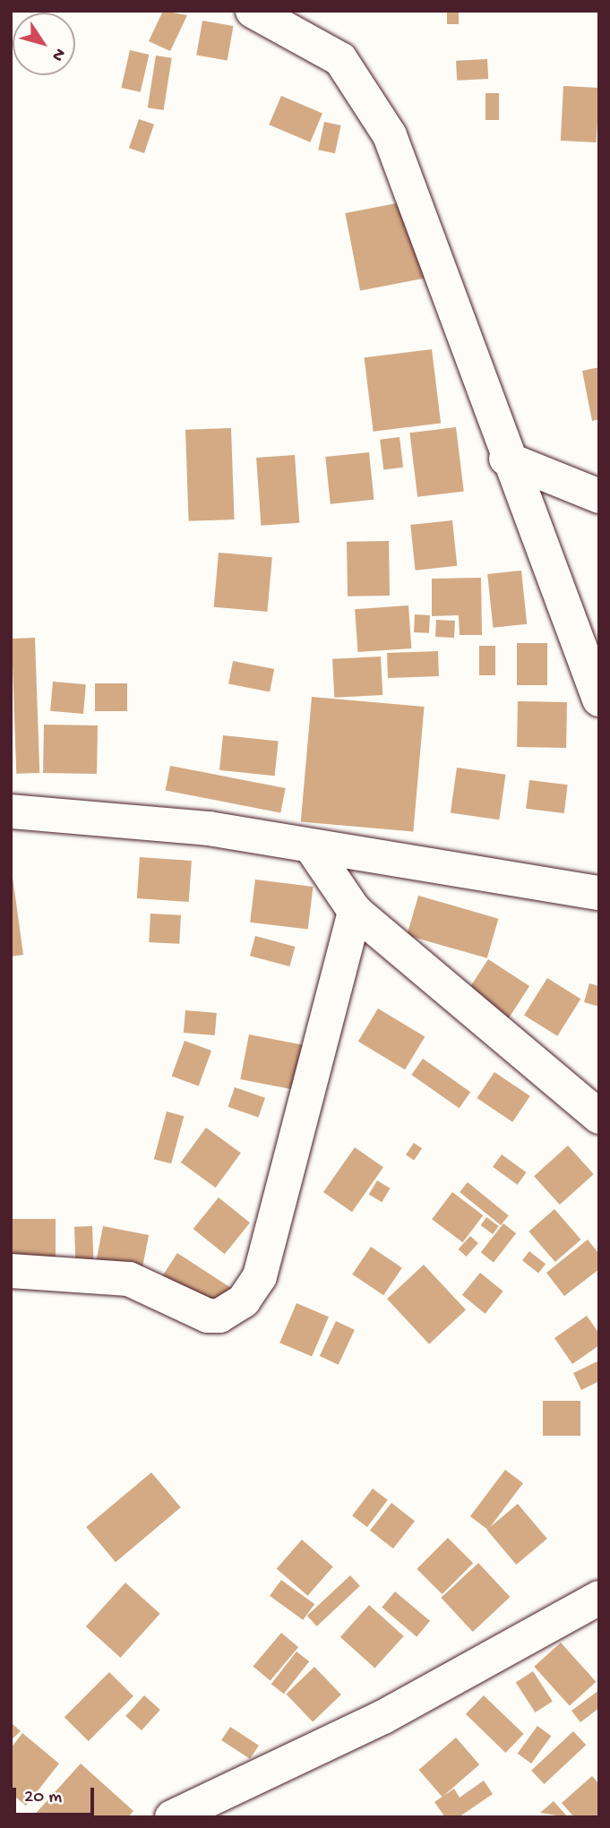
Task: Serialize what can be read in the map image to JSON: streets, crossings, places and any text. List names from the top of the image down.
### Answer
{
  "scale_bar": "20 m",
  "north": "bottom right"
}
